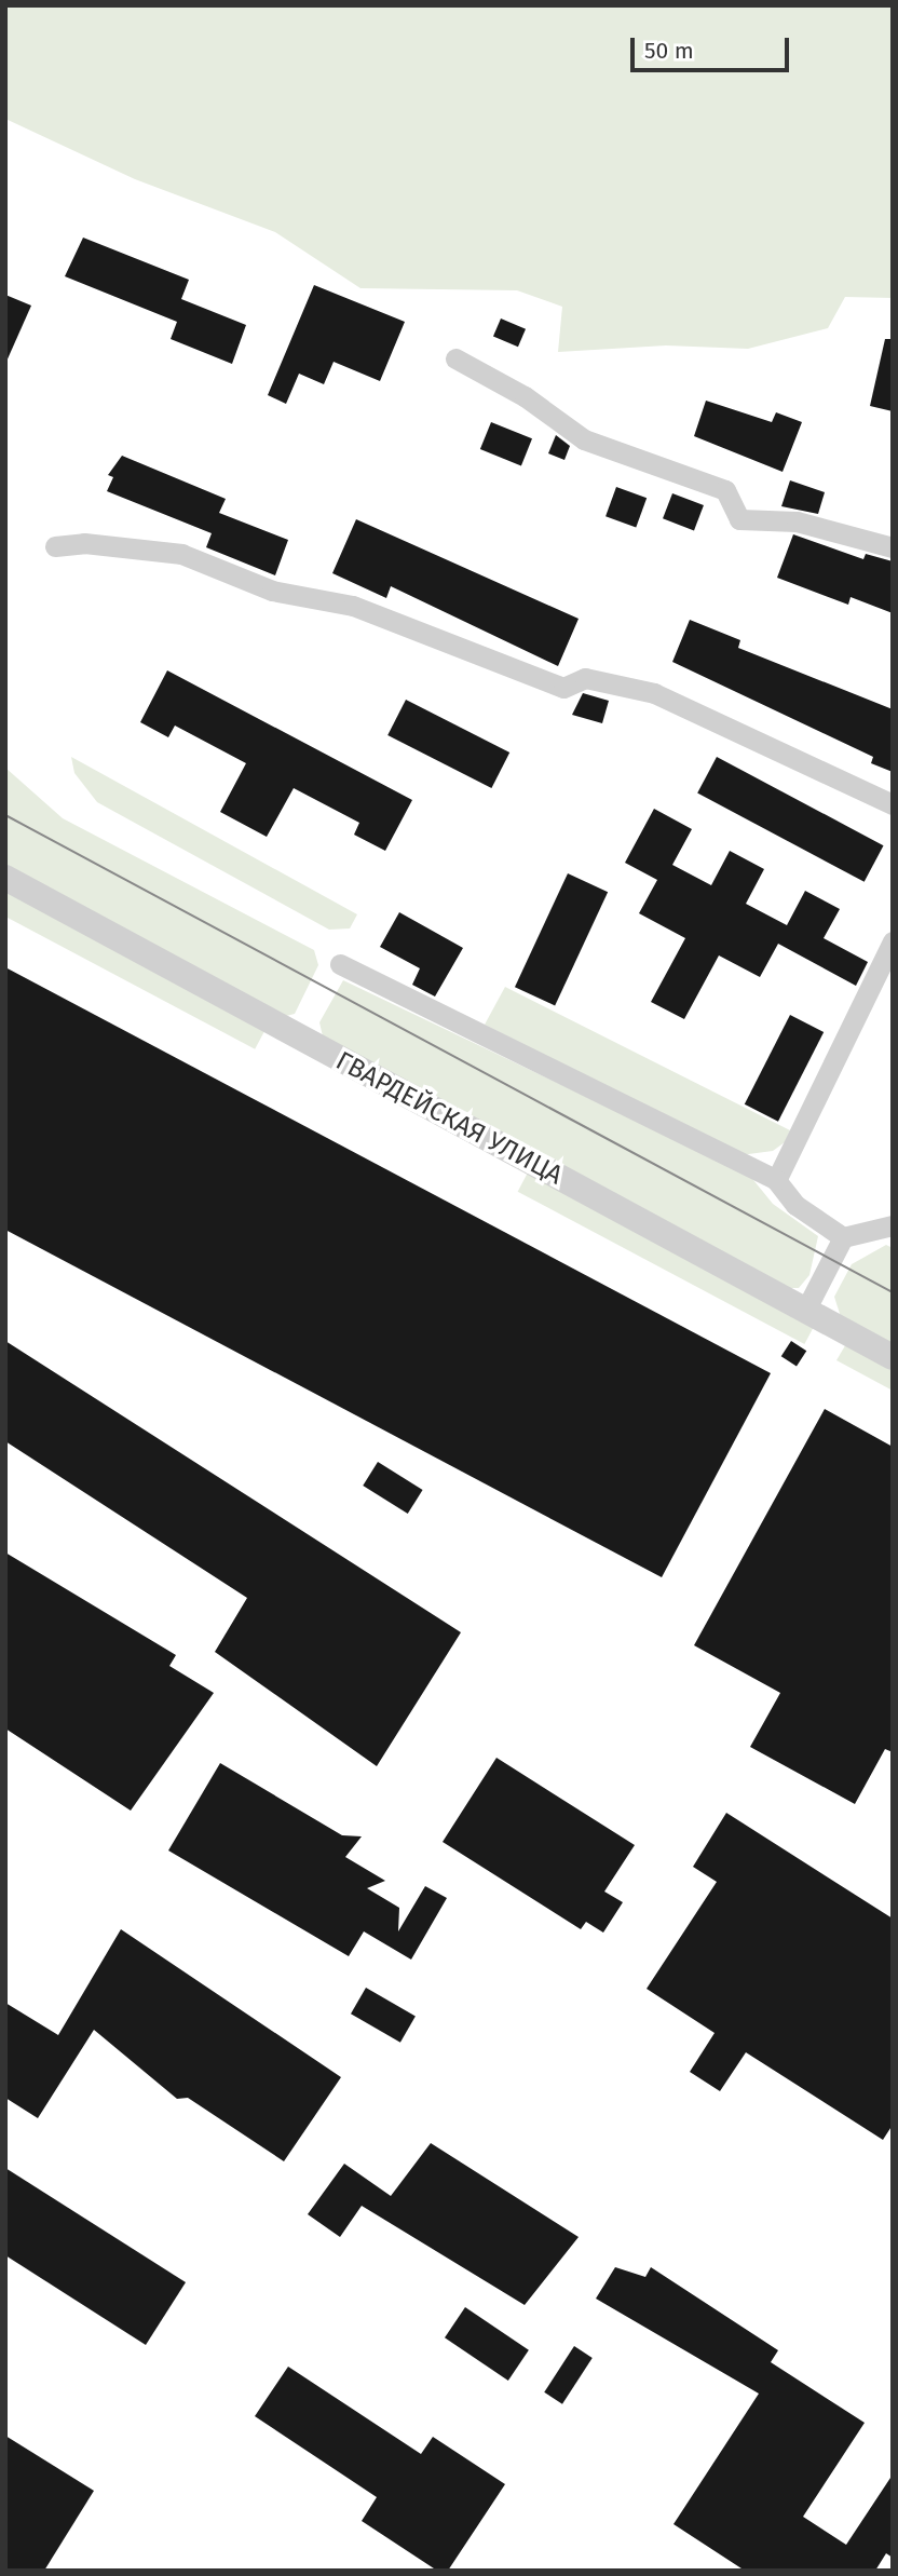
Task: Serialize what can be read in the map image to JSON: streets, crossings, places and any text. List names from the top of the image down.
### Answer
{
  "streets": {
    "street": ["ГВАРДЕЙСКАЯ УЛИЦА"]
  },
  "scale_bar": "50 m"
}
